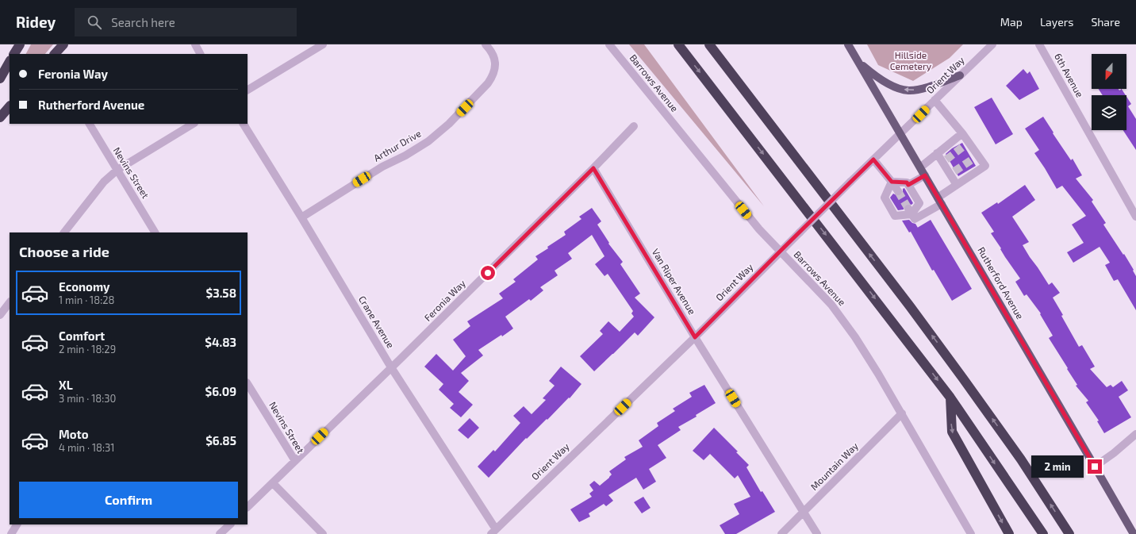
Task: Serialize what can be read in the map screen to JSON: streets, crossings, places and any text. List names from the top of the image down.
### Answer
{
  "streets": {
    "main road": ["Rutherford Avenue"],
    "street": [
      "Orient Way",
      "6th Avenue",
      "Barrows Avenue",
      "Arthur Drive",
      "Nevins Street",
      "Van Riper Avenue",
      "Feronia Way",
      "Crane Avenue",
      "Mountain Way"
    ]
  },
  "crossings": [
    ["Orient Way", "Barrows Avenue"],
    ["Orient Way", "Van Riper Avenue"],
    ["Orient Way", "Rutherford Avenue"],
    ["Orient Way", "Crane Avenue"],
    ["Barrows Avenue", "Mountain Way"],
    ["Arthur Drive", "Crane Avenue"],
    ["Nevins Street", "Feronia Way"],
    ["Van Riper Avenue", "Feronia Way"],
    ["Van Riper Avenue", "Mountain Way"],
    ["Feronia Way", "Crane Avenue"]
  ],
  "parks": ["Hillside Cemetery"],
  "north": "bottom",
  "page": {
    "header": "Ridey",
    "search": "Search here",
    "nav": ["Map", "Layers", "Share"],
    "banner": ["Feronia Way", "Rutherford Avenue"],
    "heading": "Choose a ride",
    "list": [
      {
        "name": "Economy",
        "note": "1 min · 18:28",
        "value": "$3.58"
      },
      {
        "name": "Comfort",
        "note": "2 min · 18:29",
        "value": "$4.83"
      },
      {
        "name": "XL",
        "note": "3 min · 18:30",
        "value": "$6.09"
      },
      {
        "name": "Moto",
        "note": "4 min · 18:31",
        "value": "$6.85"
      }
    ],
    "bubble": "2 min",
    "buttons": "Confirm"
  }
}
